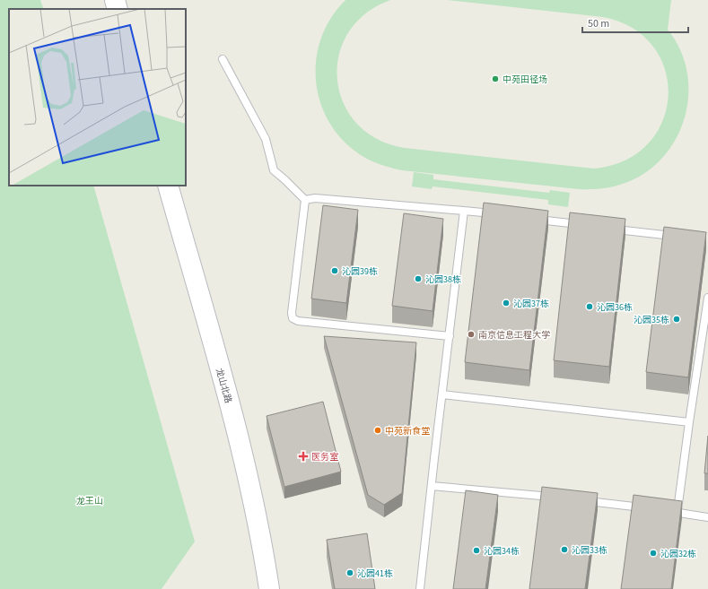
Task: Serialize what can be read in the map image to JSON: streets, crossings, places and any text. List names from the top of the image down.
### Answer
{
  "streets": {
    "street": ["龙山北路"]
  },
  "parks": ["龙王山"],
  "places": {
    "other": [
      "中苑田径场",
      "沁园39栋",
      "沁园38栋",
      "沁园37栋",
      "沁园36栋",
      "沁园35栋",
      "南京信息工程大学",
      "中苑新食堂",
      "沁园33栋",
      "沁园34栋",
      "沁园32栋",
      "沁园41栋"
    ],
    "health": ["医务室"]
  },
  "scale_bar": "50 m"
}
